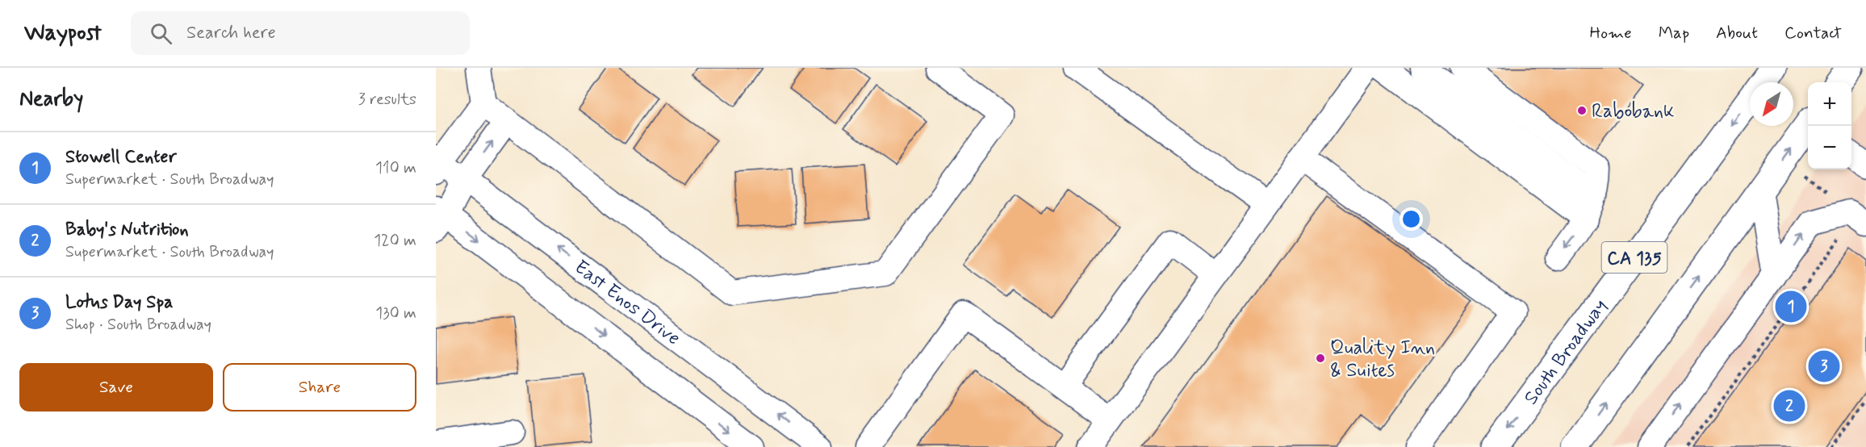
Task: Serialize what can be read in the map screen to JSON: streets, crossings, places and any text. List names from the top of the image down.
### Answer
{
  "streets": {
    "main road": ["CA 135", "South Broadway"],
    "street": ["East Enos Drive"]
  },
  "places": ["Rabobank", "Quality Inn & Suites"],
  "north": "bottom left",
  "page": {
    "header": "Waypost",
    "search": "Search here",
    "nav": [
      "Home",
      "Map",
      "About",
      "Contact"
    ],
    "heading": ["Nearby", "3 results"],
    "map_buttons": ["+", "−"],
    "list": [
      {
        "mark": "1",
        "name": "Stowell Center",
        "note": "Supermarket · South Broadway",
        "value": "110 m"
      },
      {
        "mark": "2",
        "name": "Baby's Nutrition",
        "note": "Supermarket · South Broadway",
        "value": "120 m"
      },
      {
        "mark": "3",
        "name": "Lotus Day Spa",
        "note": "Shop · South Broadway",
        "value": "130 m"
      }
    ],
    "pins": ["1", "3", "2"],
    "buttons": ["Save", "Share"]
  }
}
